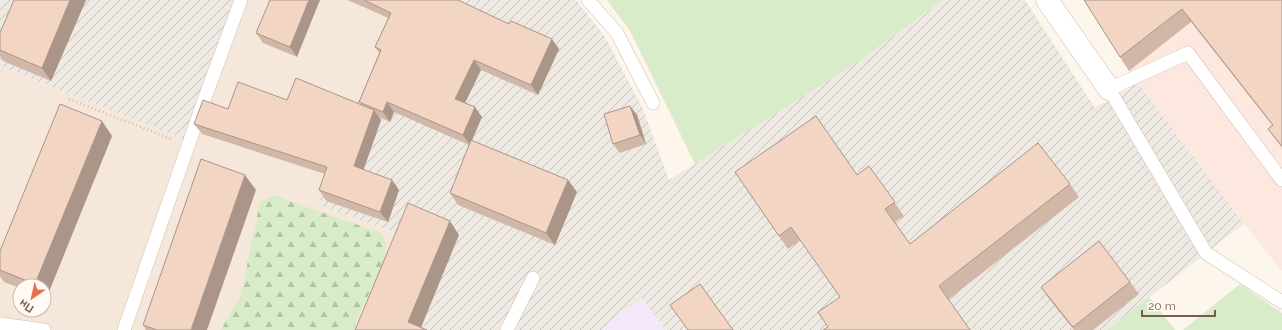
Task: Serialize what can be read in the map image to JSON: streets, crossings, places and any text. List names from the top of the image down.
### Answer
{
  "scale_bar": "20 m",
  "north": "bottom left"
}
